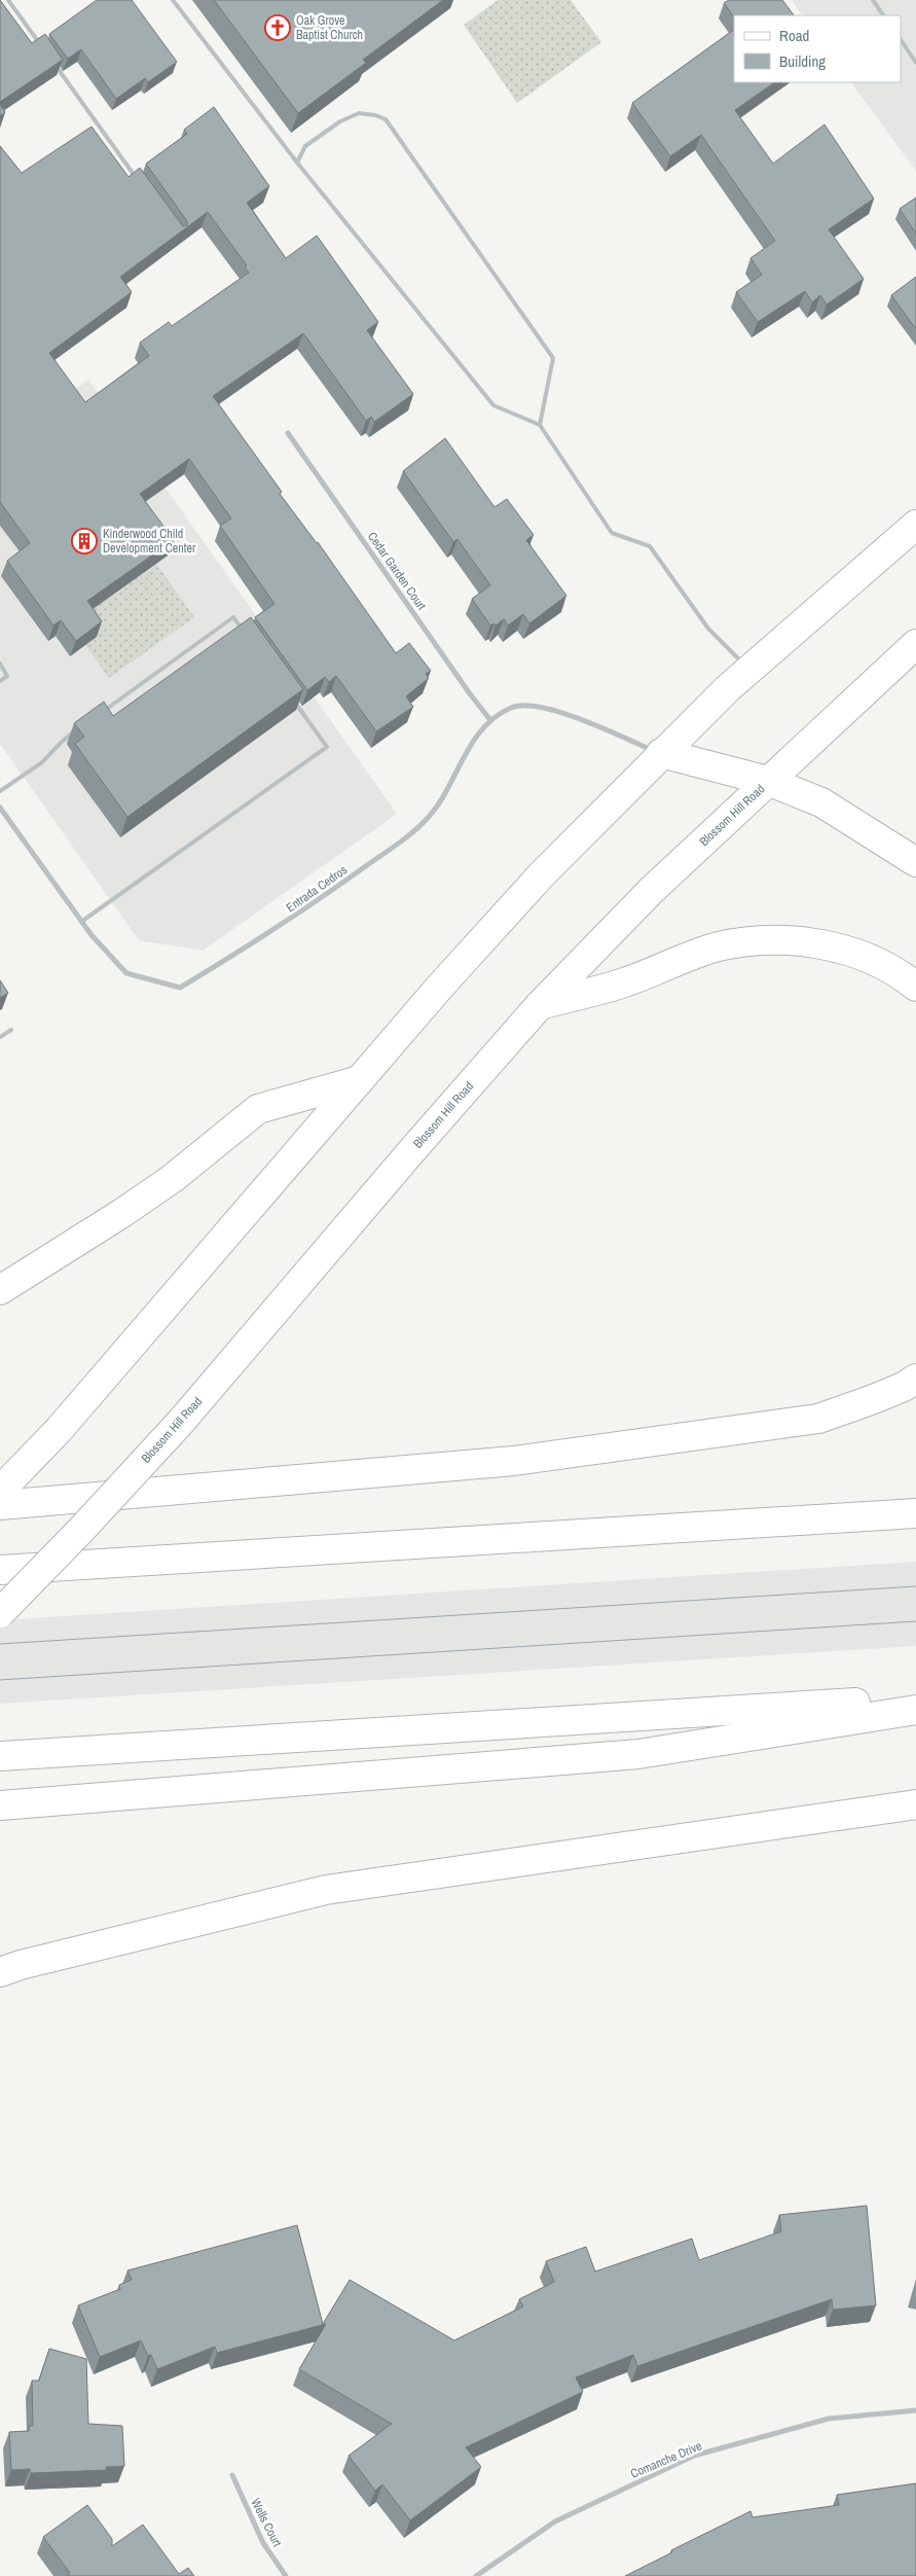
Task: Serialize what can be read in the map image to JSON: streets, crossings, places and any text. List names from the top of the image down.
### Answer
{
  "streets": {
    "main road": ["Blossom Hill Road"],
    "street": [
      "Cedar Garden Court",
      "Entrada Cedros",
      "Comanche Drive",
      "Wells Court"
    ]
  },
  "crossings": [
    ["Cedar Garden Court", "Entrada Cedros"]
  ],
  "places": {
    "church": ["Oak Grove Baptist Church"],
    "building": ["Kinderwood Child Development Center"]
  },
  "legend": ["Road", "Building"]
}
